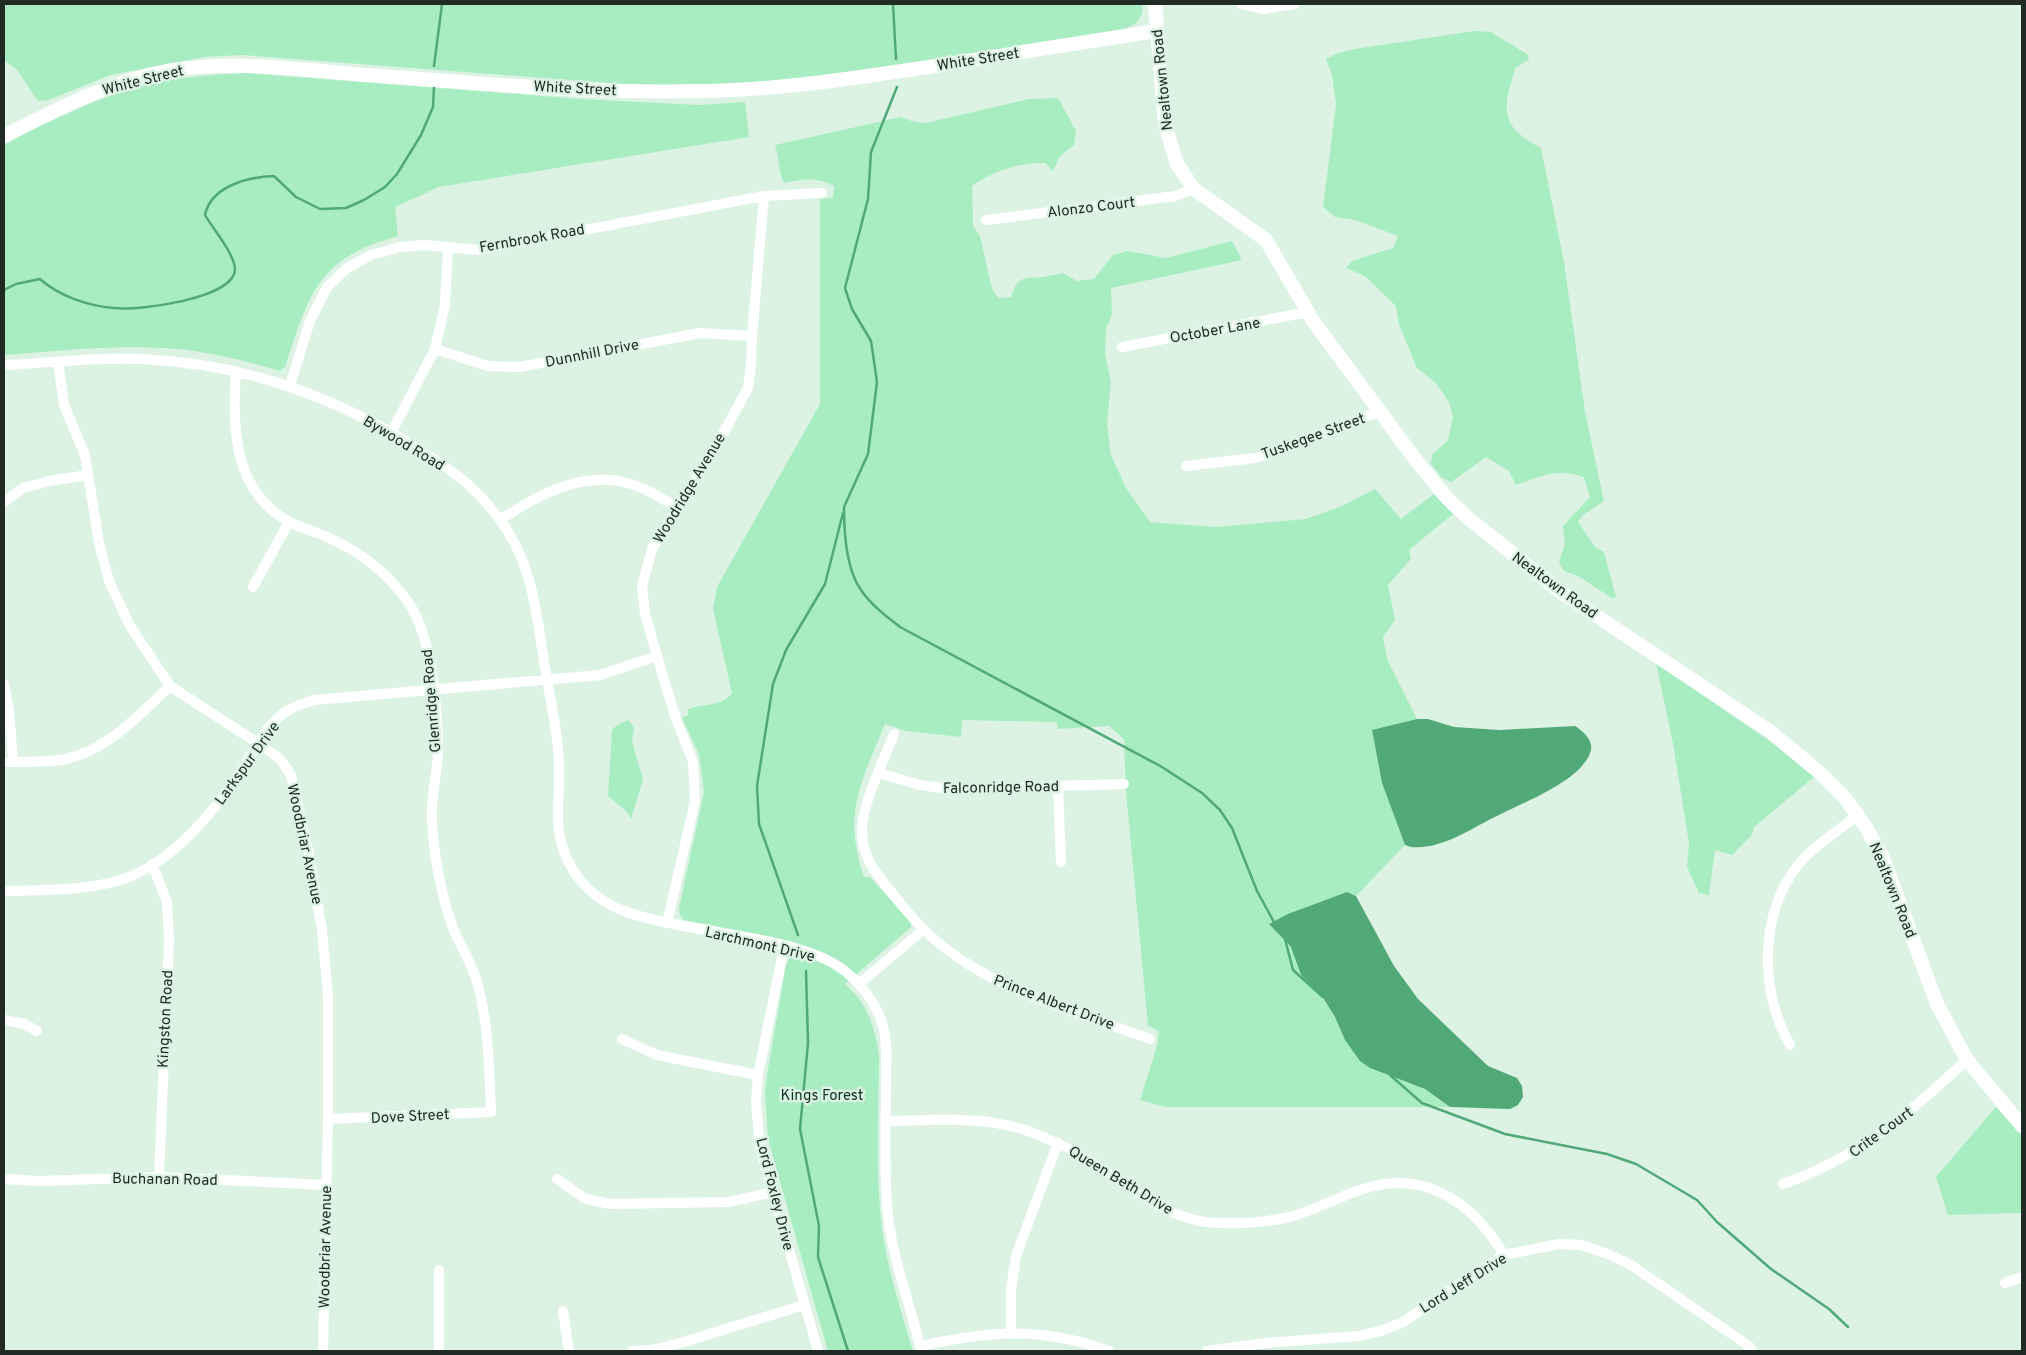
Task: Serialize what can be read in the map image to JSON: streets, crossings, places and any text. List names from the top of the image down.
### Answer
{
  "streets": {
    "street": [
      "White Street",
      "Nealtown Road",
      "Alonzo Court",
      "Fernbrook Road",
      "October Lane",
      "Dunnhill Drive",
      "Tuskegee Street",
      "Bywood Road",
      "Woodridge Avenue",
      "Glenridge Road",
      "Larkspur Drive",
      "Falconridge Road",
      "Woodbriar Avenue",
      "Larchmont Drive",
      "Prince Albert Drive",
      "Kingston Road",
      "Dove Street",
      "Crite Court",
      "Buchanan Road",
      "Queen Beth Drive",
      "Lord Foxley Drive",
      "Lord Jeff Drive"
    ]
  },
  "crossings": [
    ["White Street", "Nealtown Road"],
    ["Nealtown Road", "Alonzo Court"],
    ["Nealtown Road", "October Lane"],
    ["Nealtown Road", "Tuskegee Street"],
    ["Nealtown Road", "Crite Court"],
    ["Fernbrook Road", "Bywood Road"],
    ["Fernbrook Road", "Woodridge Avenue"],
    ["Dunnhill Drive", "Woodridge Avenue"],
    ["Bywood Road", "Glenridge Road"],
    ["Bywood Road", "Larkspur Drive"],
    ["Bywood Road", "Woodbriar Avenue"],
    ["Bywood Road", "Larchmont Drive"],
    ["Woodridge Avenue", "Larkspur Drive"],
    ["Woodridge Avenue", "Larchmont Drive"],
    ["Glenridge Road", "Larkspur Drive"],
    ["Glenridge Road", "Dove Street"],
    ["Larkspur Drive", "Woodbriar Avenue"],
    ["Larkspur Drive", "Kingston Road"],
    ["Falconridge Road", "Prince Albert Drive"],
    ["Woodbriar Avenue", "Dove Street"],
    ["Woodbriar Avenue", "Buchanan Road"],
    ["Larchmont Drive", "Queen Beth Drive"],
    ["Larchmont Drive", "Lord Foxley Drive"],
    ["Kingston Road", "Buchanan Road"],
    ["Queen Beth Drive", "Lord Jeff Drive"]
  ],
  "parks": ["Kings Forest"]
}
